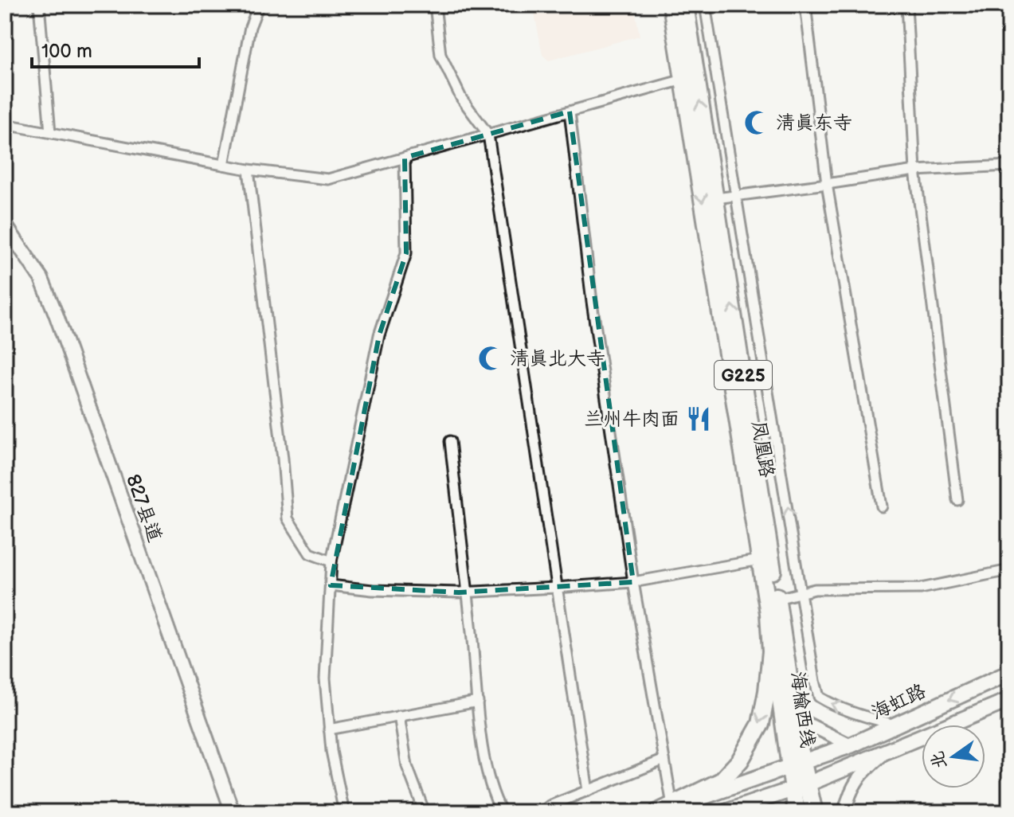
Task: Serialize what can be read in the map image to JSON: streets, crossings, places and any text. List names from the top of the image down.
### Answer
{
  "streets": {
    "highway": ["G225", "凤凰路", "海榆西线"],
    "main road": ["827县道", "海虹路"]
  },
  "crossings": [
    ["凤凰路", "海榆西线"],
    ["海虹路", "海榆西线"]
  ],
  "places": {
    "mosque": ["清真东寺", "清真北大寺"],
    "restaurant": ["兰州牛肉面"]
  },
  "scale_bar": "100 m",
  "north": "left"
}
